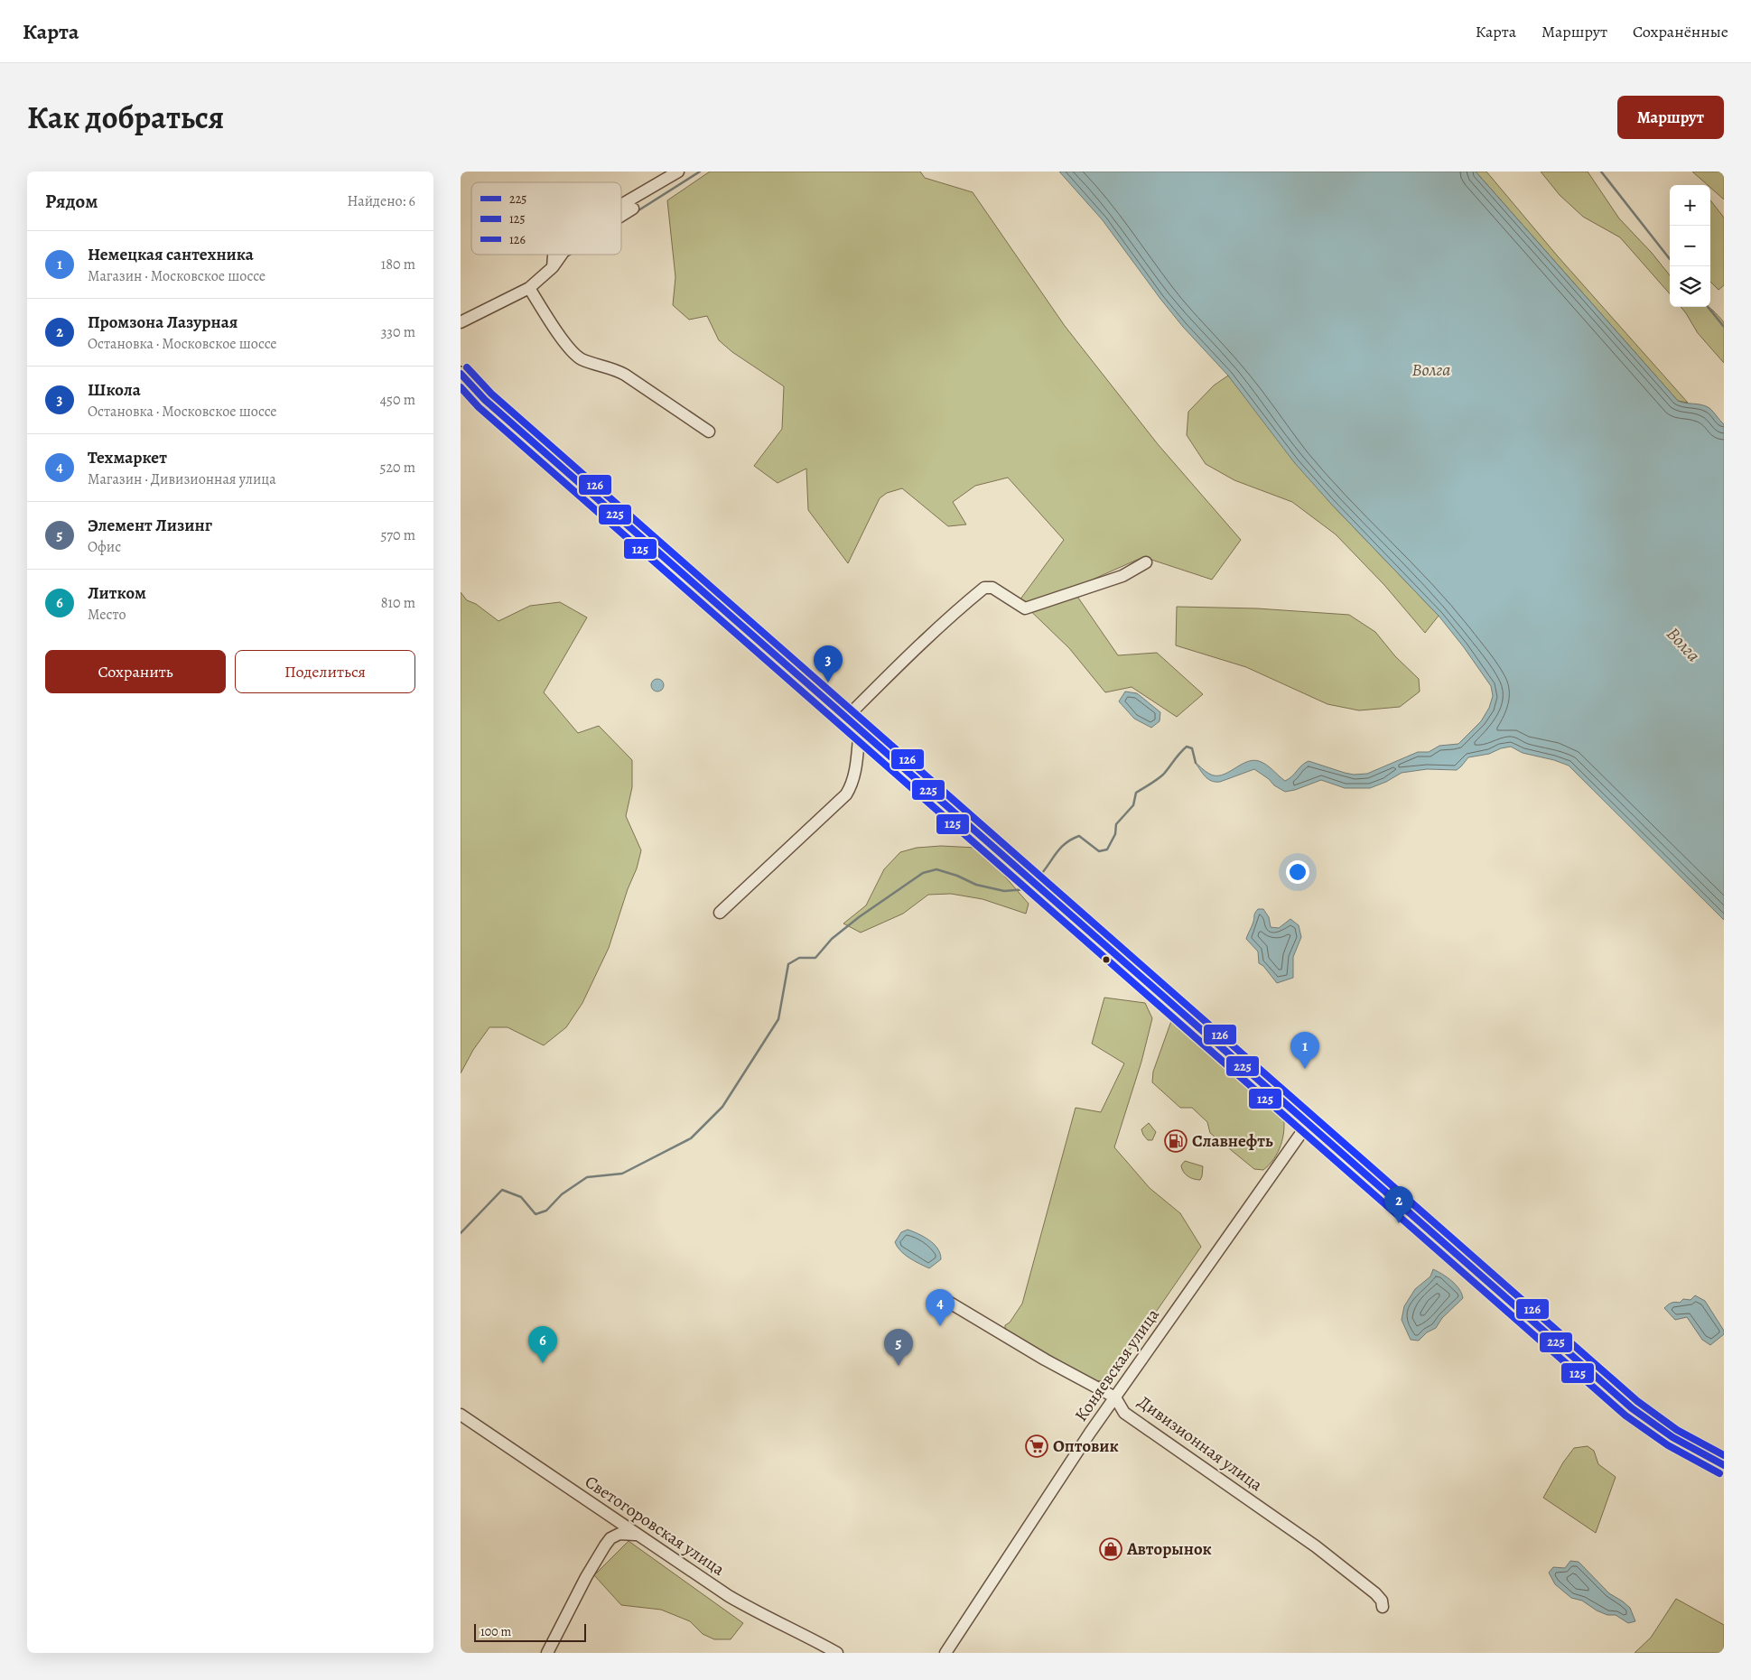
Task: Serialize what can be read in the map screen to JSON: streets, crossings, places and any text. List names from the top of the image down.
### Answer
{
  "streets": {
    "street": ["Коняевская улица", "Дивизионная улица", "Светогоровская улица"]
  },
  "crossings": [
    ["Коняевская улица", "Дивизионная улица"]
  ],
  "water": ["Волга"],
  "places": {
    "fuel station": ["Славнефть"],
    "supermarket": ["Оптовик"],
    "shop": ["Авторынок"]
  },
  "lines": ["transit line 126", "transit line 225", "transit line 125"],
  "legend": ["225", "125", "126"],
  "scale_bar": "100 m",
  "page": {
    "header": "Карта",
    "nav": ["Карта", "Маршрут", "Сохранённые"],
    "title": "Как добраться",
    "buttons": [
      "Маршрут",
      ["Сохранить", "Поделиться"]
    ],
    "heading": ["Рядом", "Найдено: 6"],
    "map_buttons": ["+", "−"],
    "list": [
      {
        "mark": "1",
        "name": "Немецкая сантехника",
        "note": "Магазин · Московское шоссе",
        "value": "180 m"
      },
      {
        "mark": "2",
        "name": "Промзона Лазурная",
        "note": "Остановка · Московское шоссе",
        "value": "330 m"
      },
      {
        "mark": "3",
        "name": "Школа",
        "note": "Остановка · Московское шоссе",
        "value": "450 m"
      },
      {
        "mark": "4",
        "name": "Техмаркет",
        "note": "Магазин · Дивизионная улица",
        "value": "520 m"
      },
      {
        "mark": "5",
        "name": "Элемент Лизинг",
        "note": "Офис",
        "value": "570 m"
      },
      {
        "mark": "6",
        "name": "Литком",
        "note": "Место",
        "value": "810 m"
      }
    ],
    "pins": [
      "3",
      "1",
      "2",
      "4",
      "6",
      "5"
    ],
    "scale": "100 m"
  }
}
